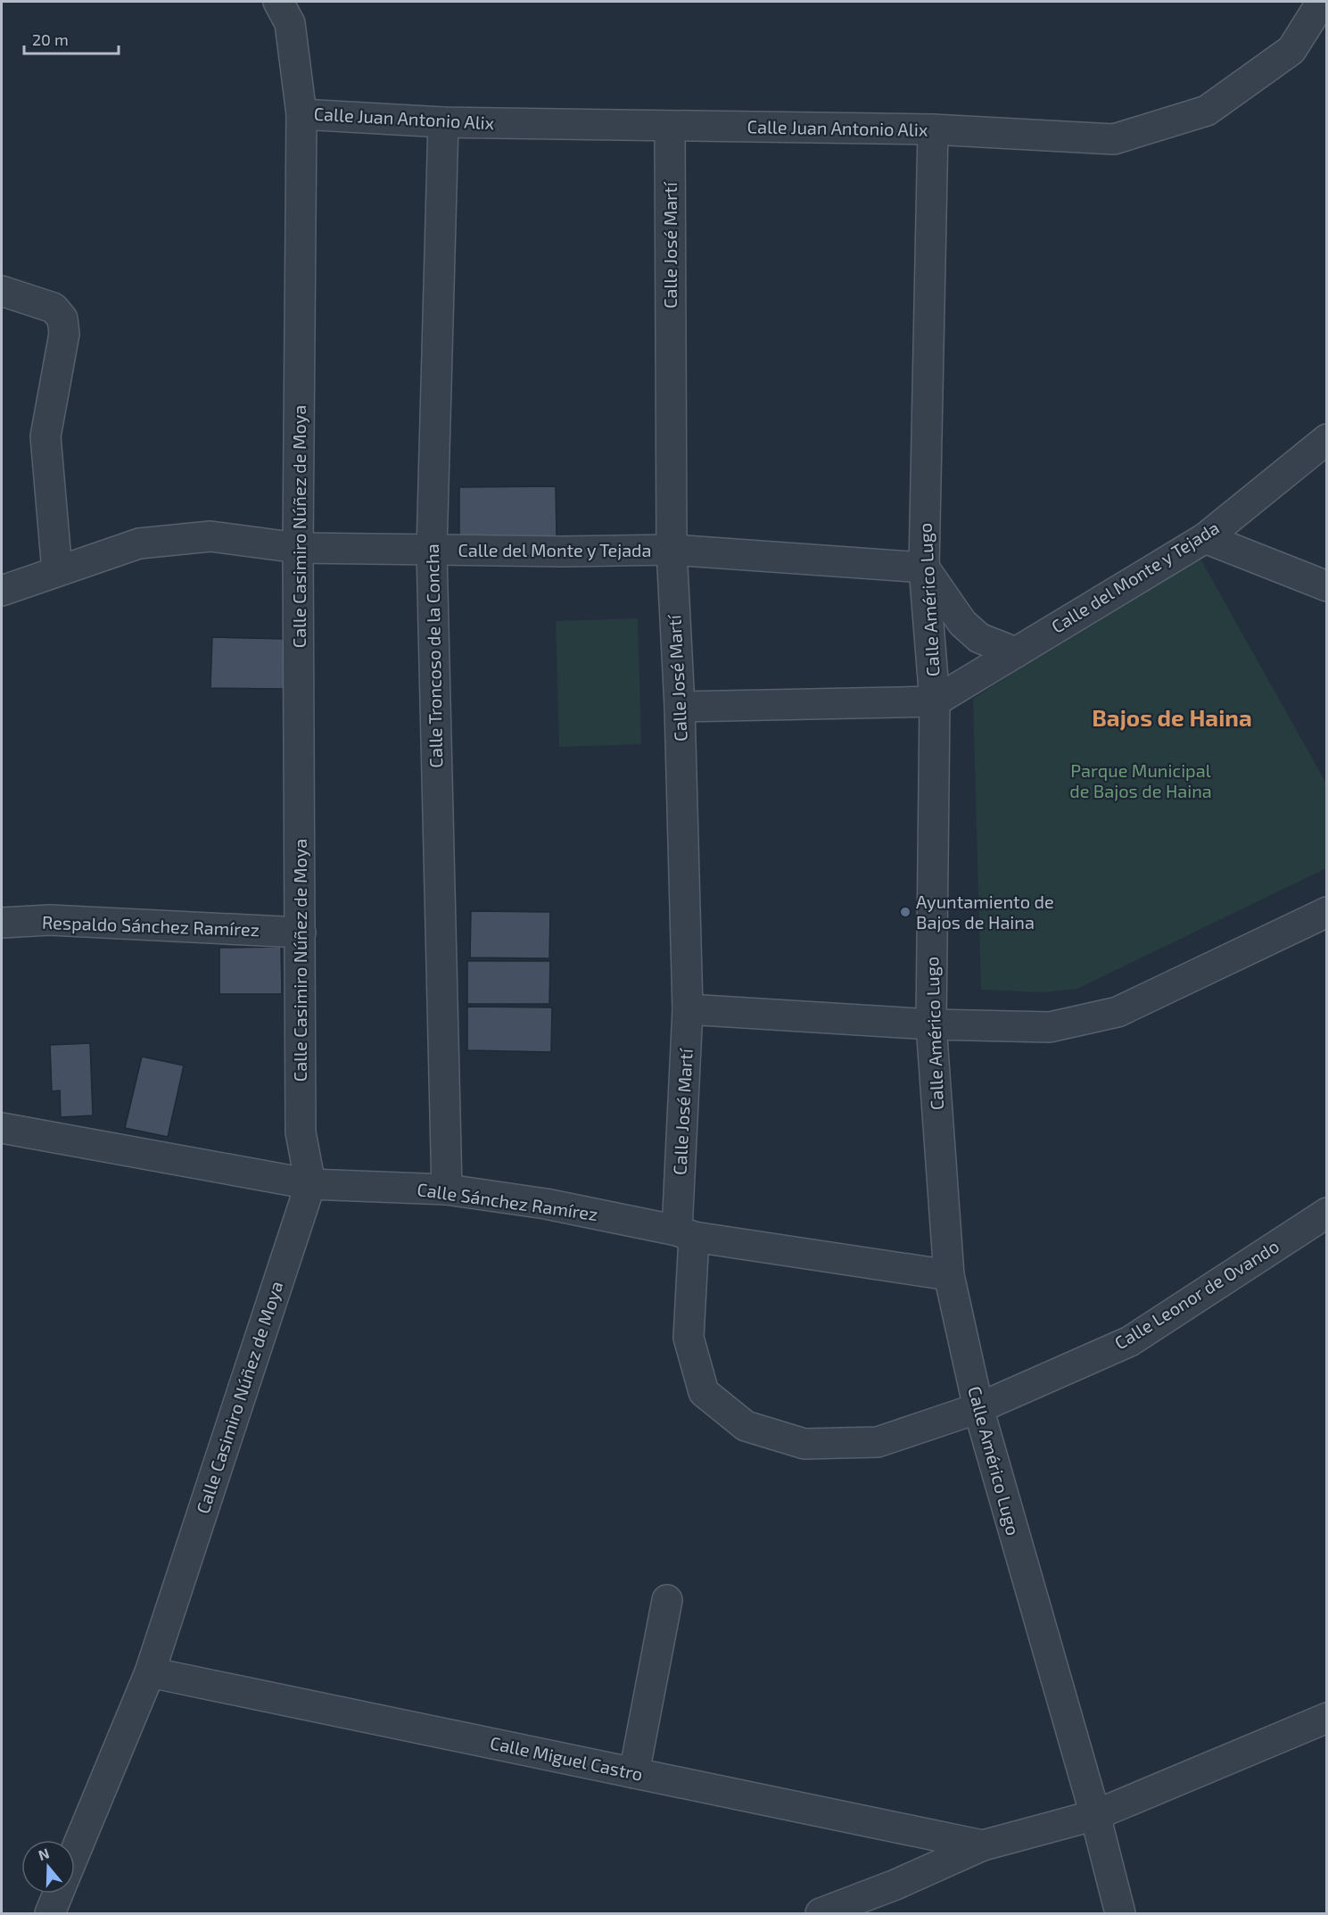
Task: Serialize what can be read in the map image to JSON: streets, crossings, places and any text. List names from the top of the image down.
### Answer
{
  "streets": {
    "street": [
      "Calle Juan Antonio Alix",
      "Calle José Martí",
      "Calle Casimiro Núñez de Moya",
      "Calle del Monte y Tejada",
      "Calle Américo Lugo",
      "Calle Troncoso de la Concha",
      "Respaldo Sánchez Ramírez",
      "Calle Sánchez Ramírez",
      "Calle Leonor de Ovando",
      "Calle Miguel Castro"
    ]
  },
  "crossings": [
    ["Calle Juan Antonio Alix", "Calle José Martí"],
    ["Calle Juan Antonio Alix", "Calle Casimiro Núñez de Moya"],
    ["Calle Juan Antonio Alix", "Calle Américo Lugo"],
    ["Calle Juan Antonio Alix", "Calle Troncoso de la Concha"],
    ["Calle José Martí", "Calle del Monte y Tejada"],
    ["Calle José Martí", "Calle Sánchez Ramírez"],
    ["Calle José Martí", "Calle Leonor de Ovando"],
    ["Calle Casimiro Núñez de Moya", "Calle del Monte y Tejada"],
    ["Calle Casimiro Núñez de Moya", "Respaldo Sánchez Ramírez"],
    ["Calle Casimiro Núñez de Moya", "Calle Sánchez Ramírez"],
    ["Calle Casimiro Núñez de Moya", "Calle Miguel Castro"],
    ["Calle del Monte y Tejada", "Calle Américo Lugo"],
    ["Calle del Monte y Tejada", "Calle Troncoso de la Concha"],
    ["Calle Américo Lugo", "Calle Sánchez Ramírez"],
    ["Calle Américo Lugo", "Calle Leonor de Ovando"],
    ["Calle Troncoso de la Concha", "Calle Sánchez Ramírez"],
    ["Calle Sánchez Ramírez", "Calle Leonor de Ovando"]
  ],
  "districts": ["Bajos de Haina"],
  "parks": ["Parque Municipal de Bajos de Haina"],
  "places": ["Ayuntamiento de Bajos de Haina"],
  "scale_bar": "20 m",
  "north": "top"
}
